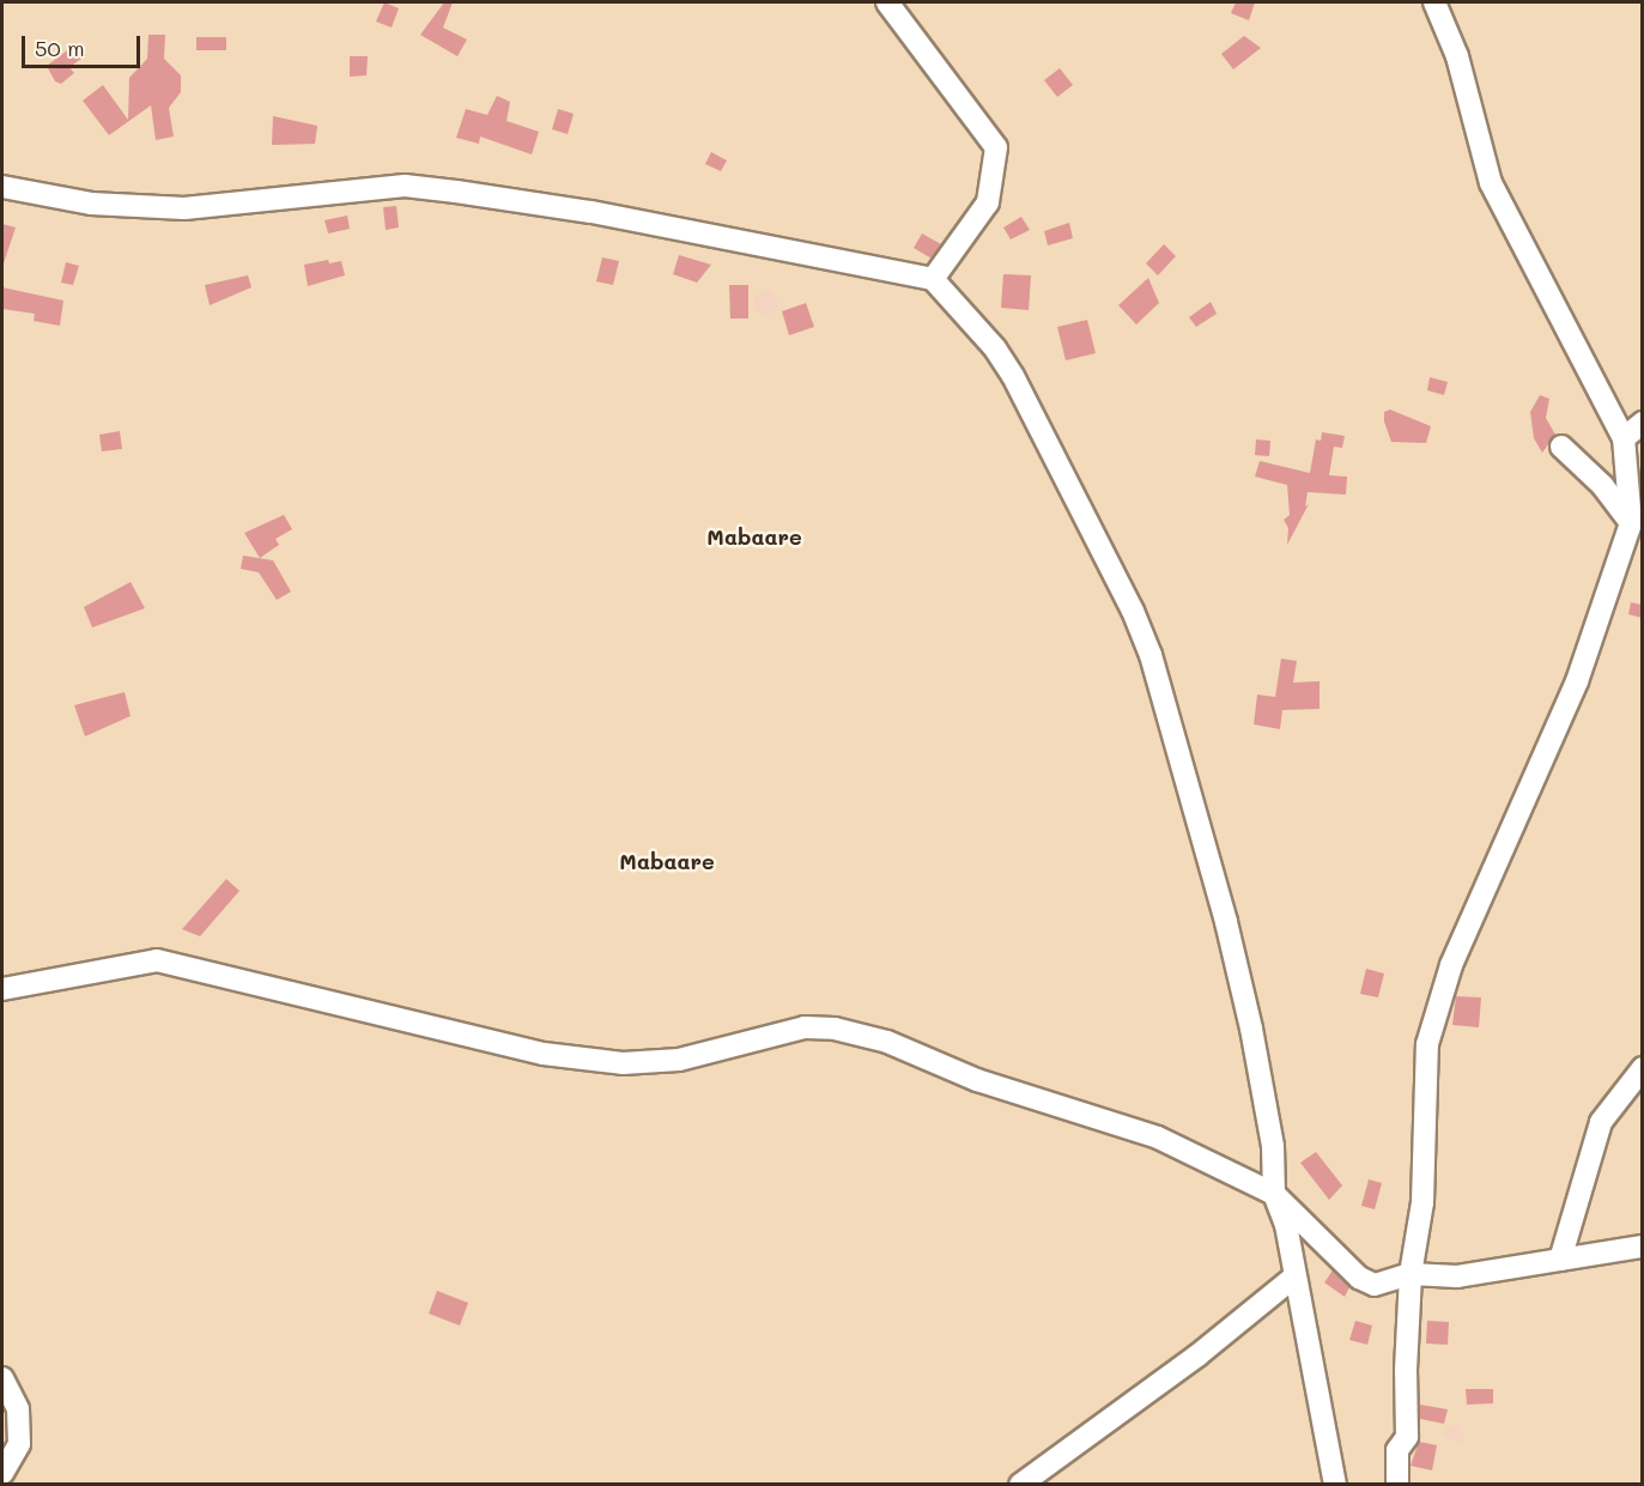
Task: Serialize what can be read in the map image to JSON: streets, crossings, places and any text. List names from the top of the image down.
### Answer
{
  "districts": ["Mabaare", "Mabaare"],
  "scale_bar": "50 m"
}
